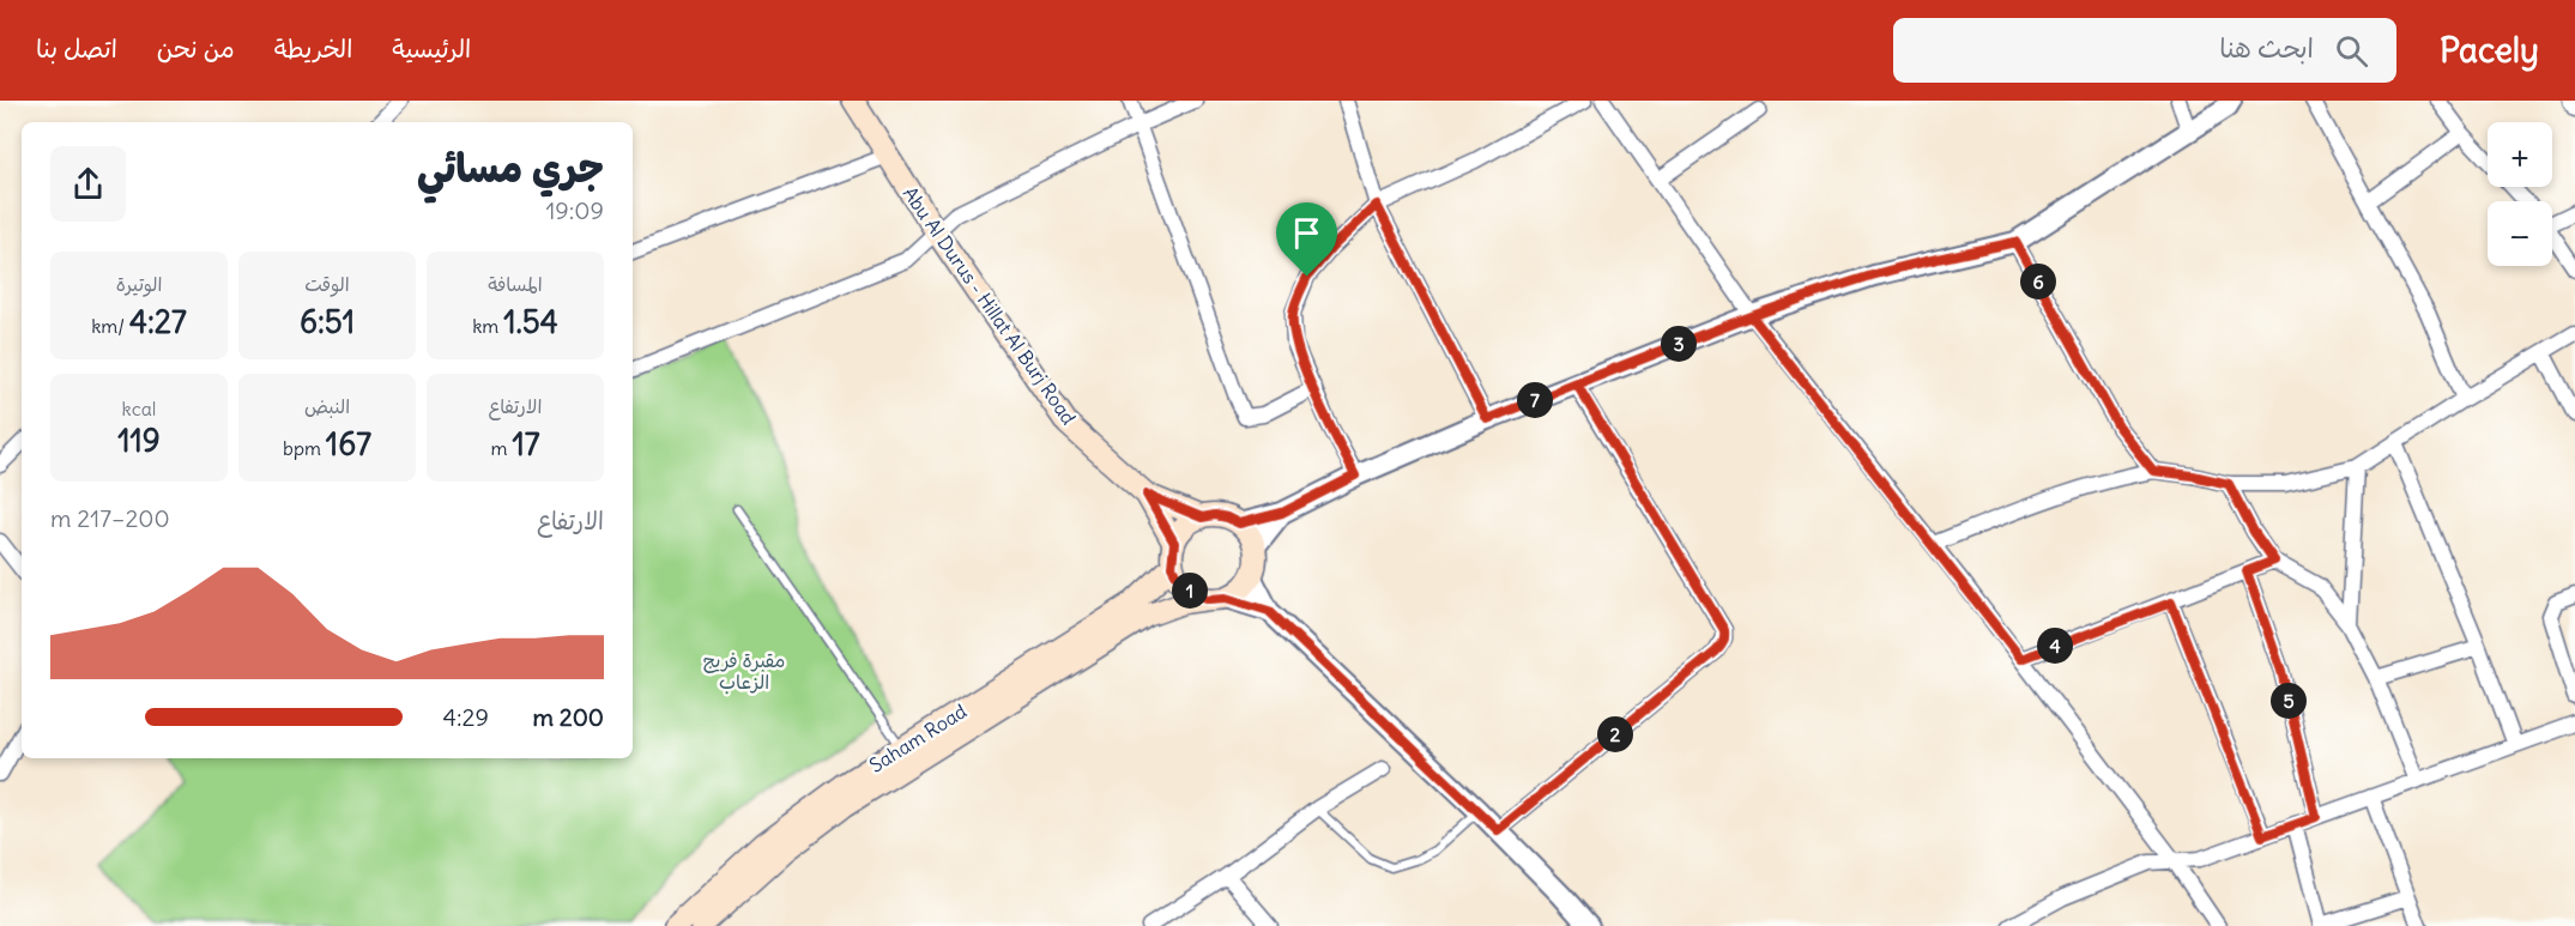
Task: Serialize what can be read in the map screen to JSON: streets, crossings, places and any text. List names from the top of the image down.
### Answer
{
  "streets": {
    "main road": ["Abu Al Durus - Hillat Al Burj Road", "Saham Road"]
  },
  "crossings": [
    ["Abu Al Durus - Hillat Al Burj Road", "Saham Road"]
  ],
  "parks": ["مقبرة فريج الزعاب"],
  "page": {
    "header": "Pacely",
    "search": "ابحث هنا",
    "nav": [
      "الرئيسية",
      "الخريطة",
      "من نحن",
      "اتصل بنا"
    ],
    "map_buttons": ["+", "−"],
    "heading": ["جري مسائي", "19:09"],
    "stats": [
      ["المسافة", "1.54 km"],
      ["الوقت", "6:51"],
      ["الوتيرة", "4:27 /km"],
      ["الارتفاع", "17 m"],
      ["النبض", "167 bpm"],
      ["kcal", "119"]
    ],
    "pins": [
      "6",
      "3",
      "7",
      "1",
      "4",
      "5",
      "2"
    ],
    "chart": ["الارتفاع", "200–217 m"],
    "list": [
      {
        "name": "200 m",
        "note": "4:29"
      }
    ]
  }
}
